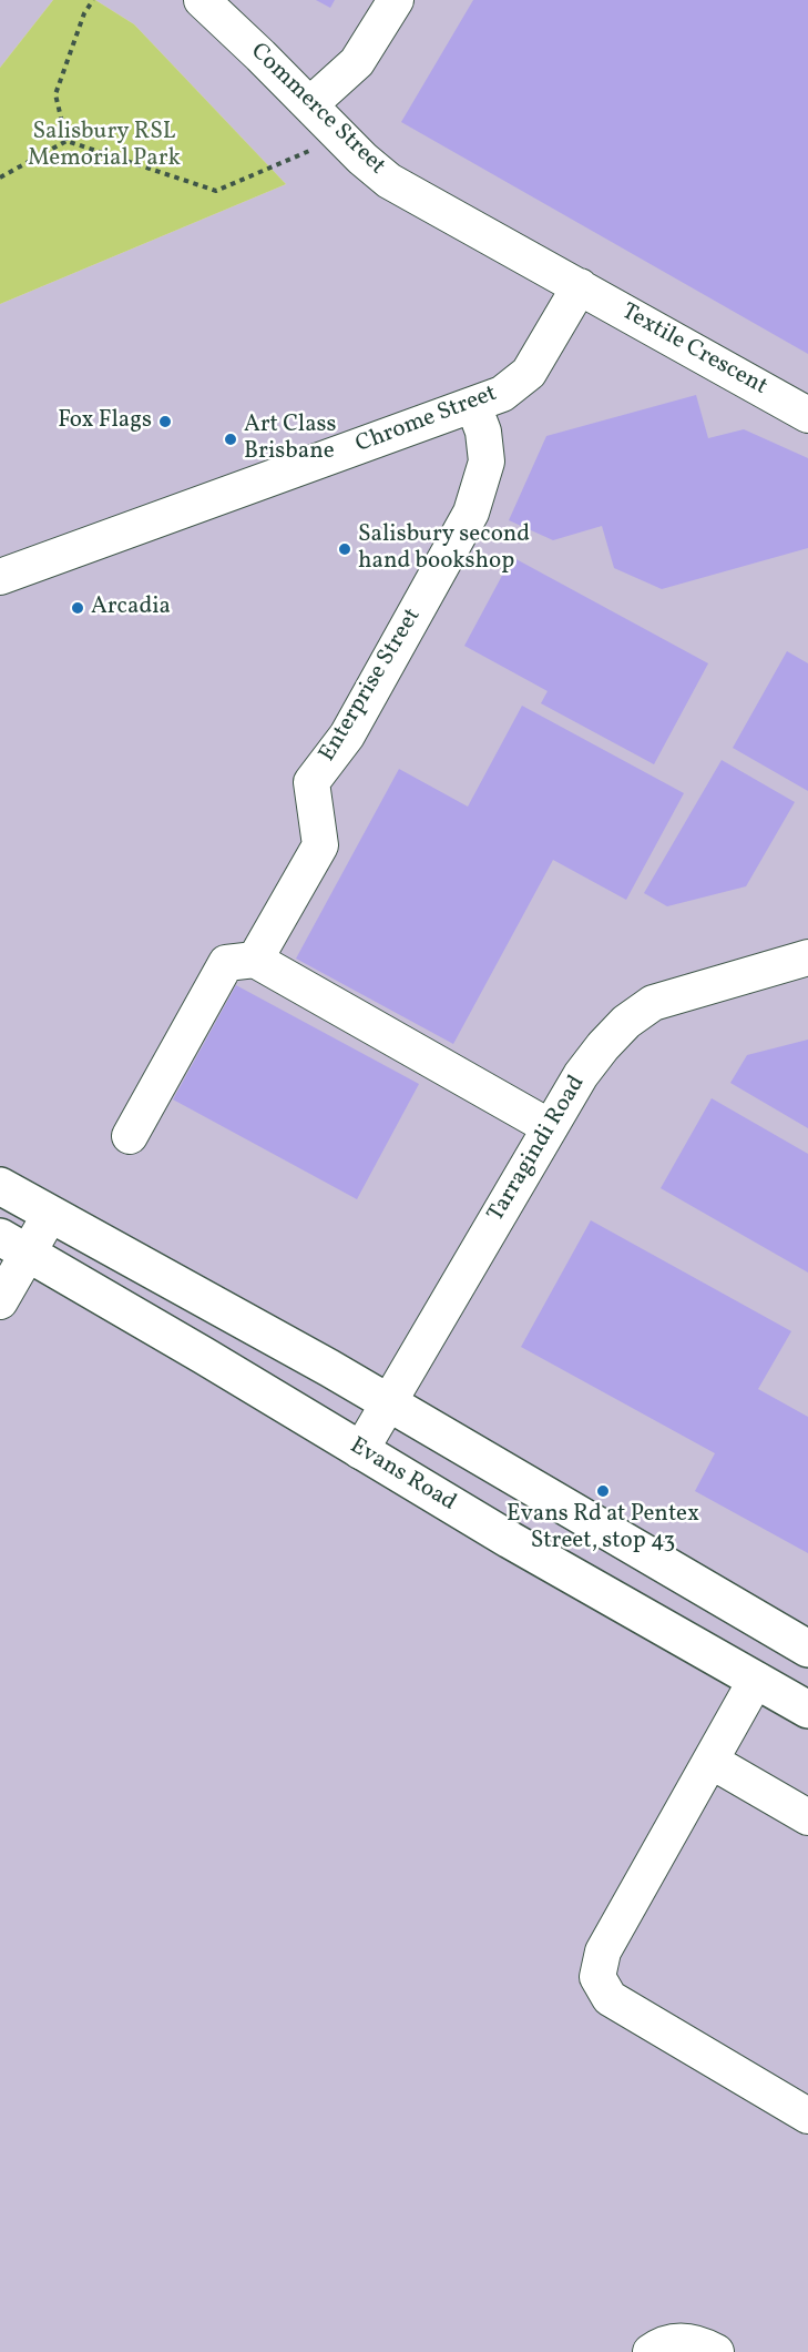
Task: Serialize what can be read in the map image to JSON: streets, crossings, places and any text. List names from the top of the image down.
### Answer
{
  "streets": {
    "main road": ["Evans Road"],
    "street": [
      "Commerce Street",
      "Textile Crescent",
      "Chrome Street",
      "Enterprise Street",
      "Tarragindi Road"
    ]
  },
  "crossings": [
    ["Commerce Street", "Textile Crescent"],
    ["Commerce Street", "Chrome Street"],
    ["Textile Crescent", "Chrome Street"],
    ["Chrome Street", "Enterprise Street"],
    ["Tarragindi Road", "Evans Road"]
  ],
  "parks": ["Salisbury RSL Memorial Park"],
  "places": [
    "Fox Flags",
    "Art Class Brisbane",
    "Salisbury second hand bookshop",
    "Arcadia",
    "Evans Rd at Pentex Street, stop 43"
  ]
}
